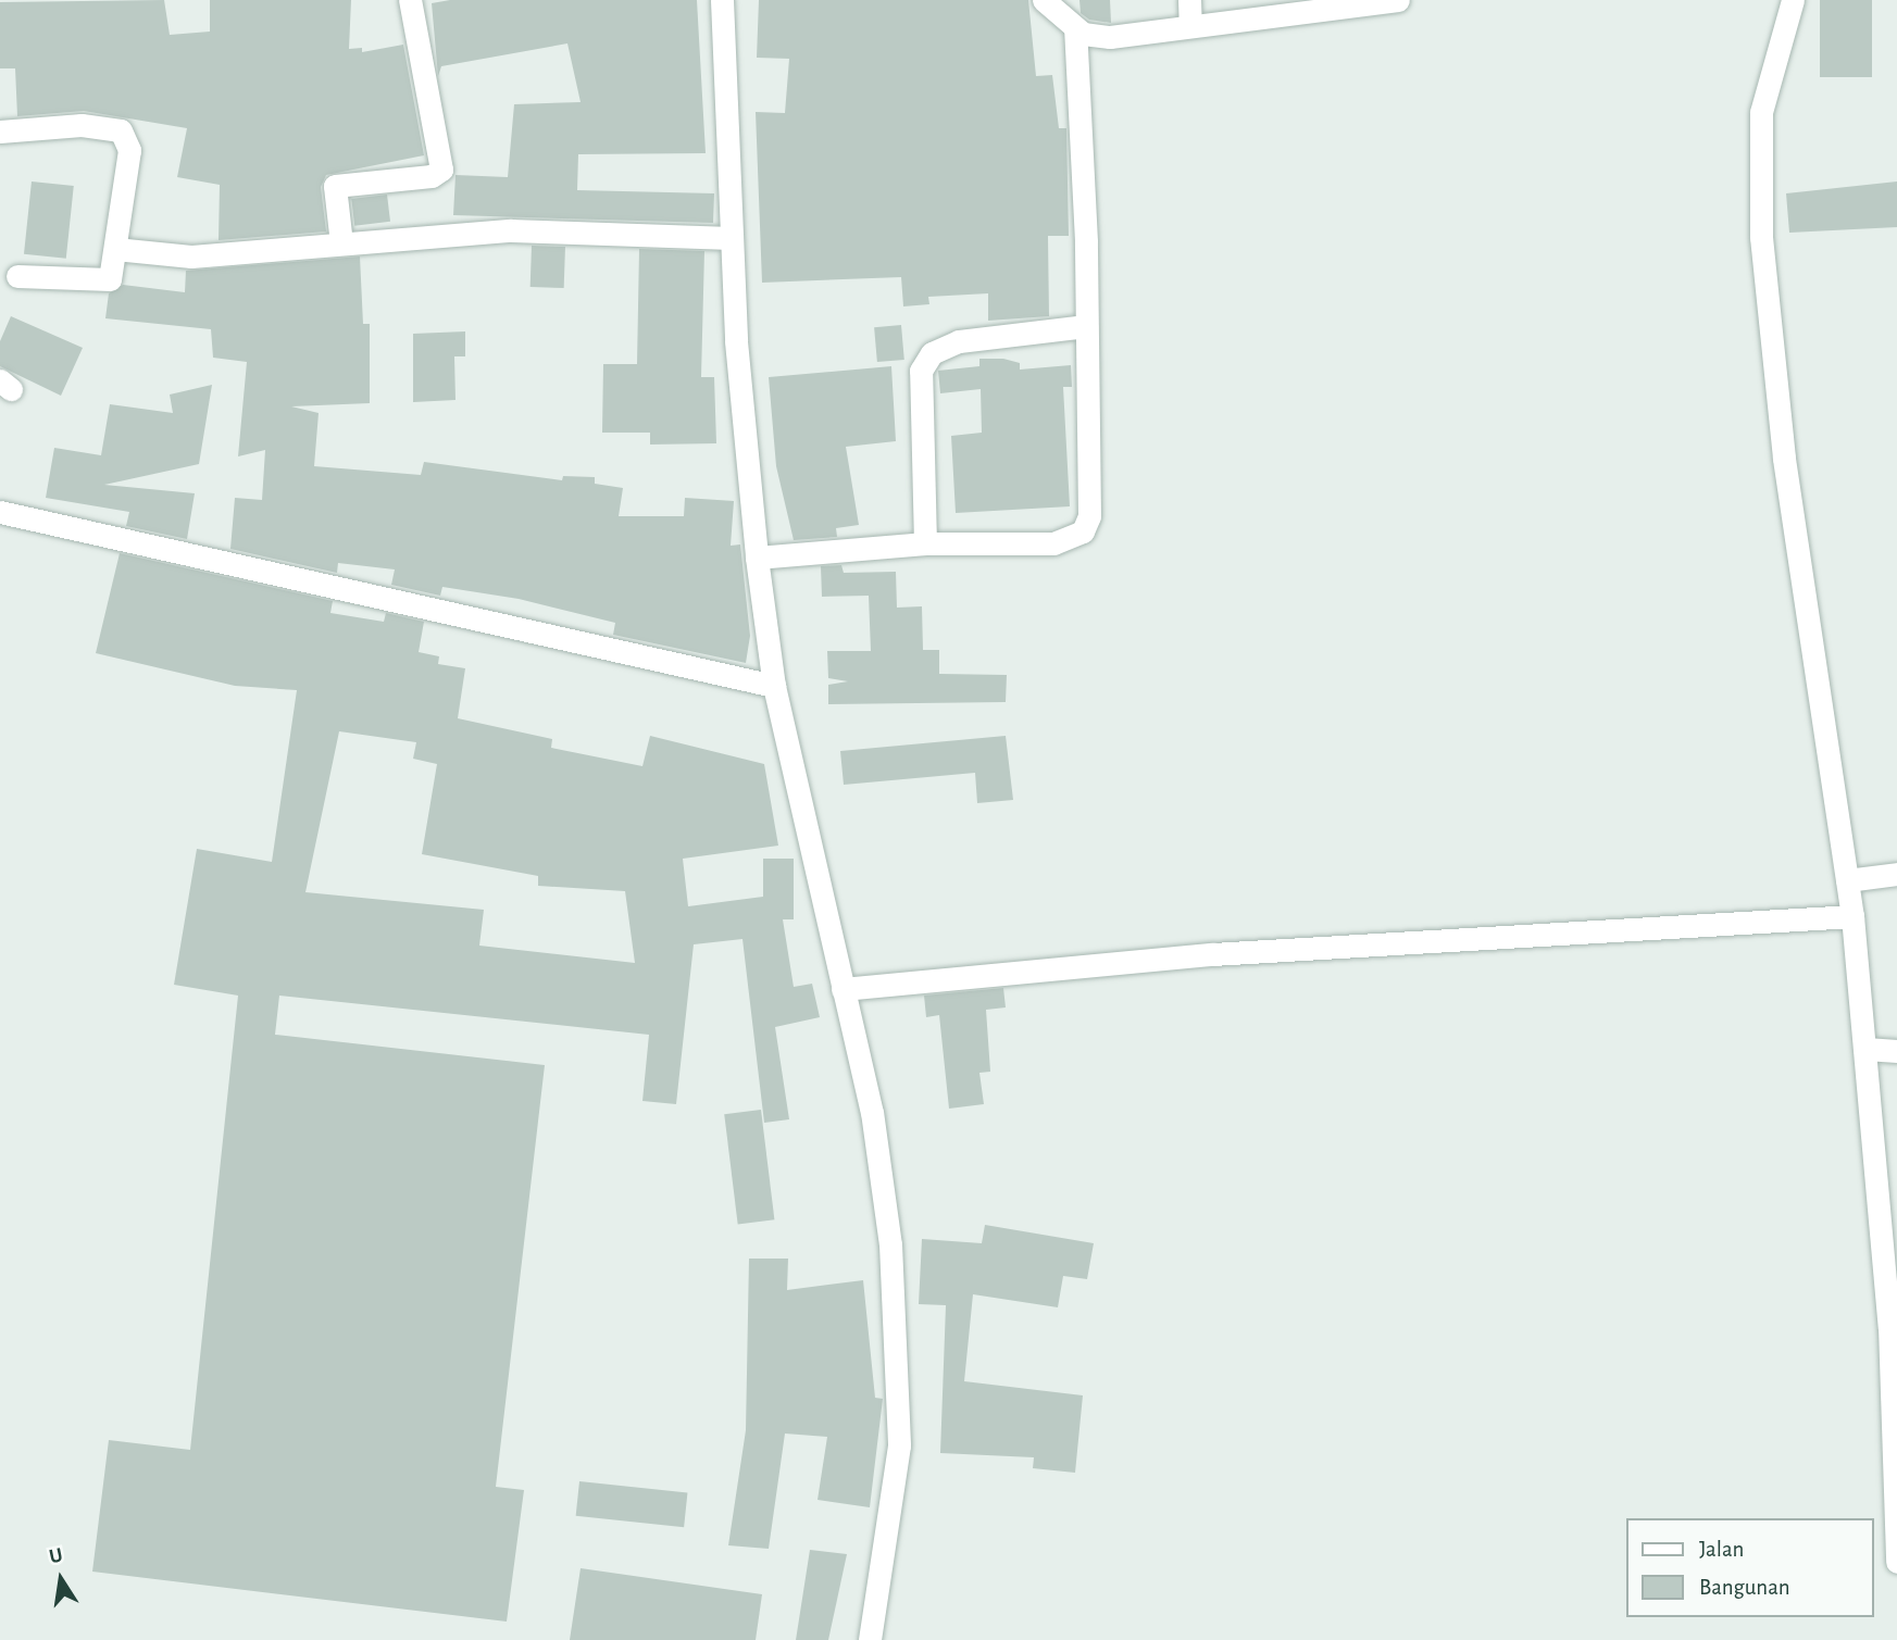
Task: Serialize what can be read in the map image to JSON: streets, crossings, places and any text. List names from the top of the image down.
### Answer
{
  "legend": ["Jalan", "Bangunan"],
  "north": "top"
}
